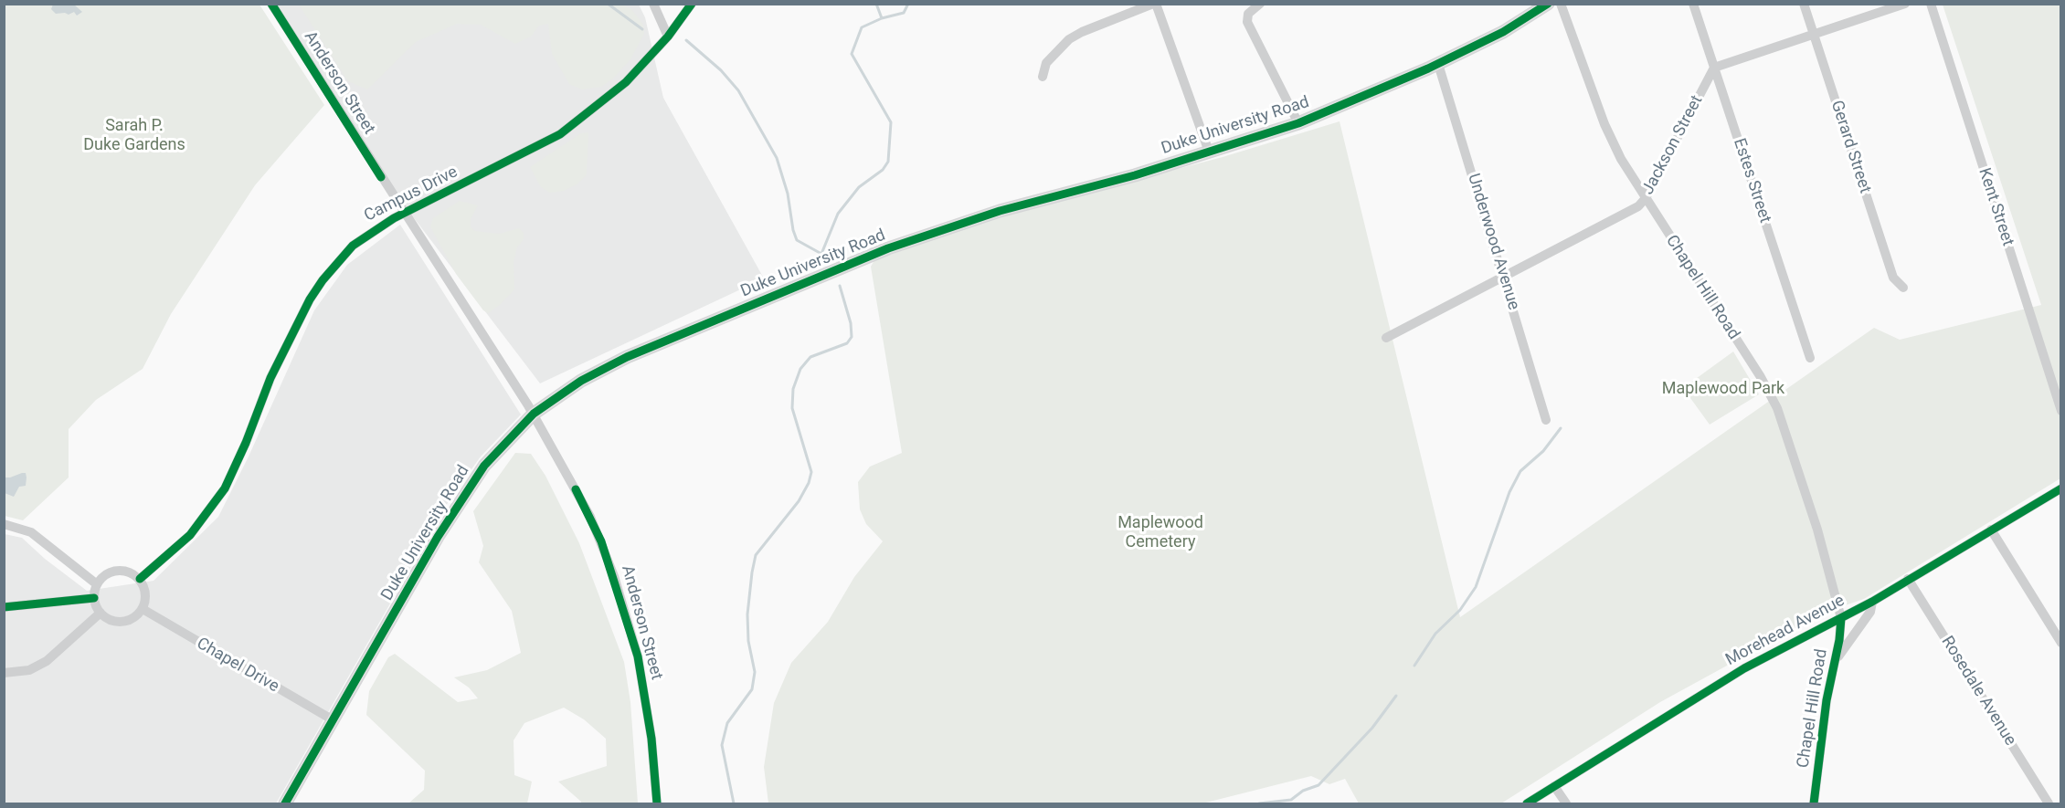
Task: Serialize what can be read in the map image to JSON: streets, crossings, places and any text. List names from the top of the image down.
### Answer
{
  "streets": {
    "main road": ["Duke University Road"],
    "street": [
      "Anderson Street",
      "Jackson Street",
      "Gerard Street",
      "Estes Street",
      "Campus Drive",
      "Kent Street",
      "Underwood Avenue",
      "Chapel Hill Road",
      "Morehead Avenue",
      "Chapel Drive",
      "Rosedale Avenue"
    ]
  },
  "crossings": [
    ["Anderson Street", "Duke University Road"],
    ["Anderson Street", "Campus Drive"],
    ["Duke University Road", "Underwood Avenue"],
    ["Duke University Road", "Chapel Drive"],
    ["Jackson Street", "Estes Street"],
    ["Jackson Street", "Underwood Avenue"],
    ["Jackson Street", "Chapel Hill Road"],
    ["Campus Drive", "Chapel Drive"],
    ["Chapel Hill Road", "Morehead Avenue"],
    ["Morehead Avenue", "Rosedale Avenue"]
  ],
  "parks": ["Sarah P. Duke Gardens", "Maplewood Park", "Maplewood Cemetery"]
}
